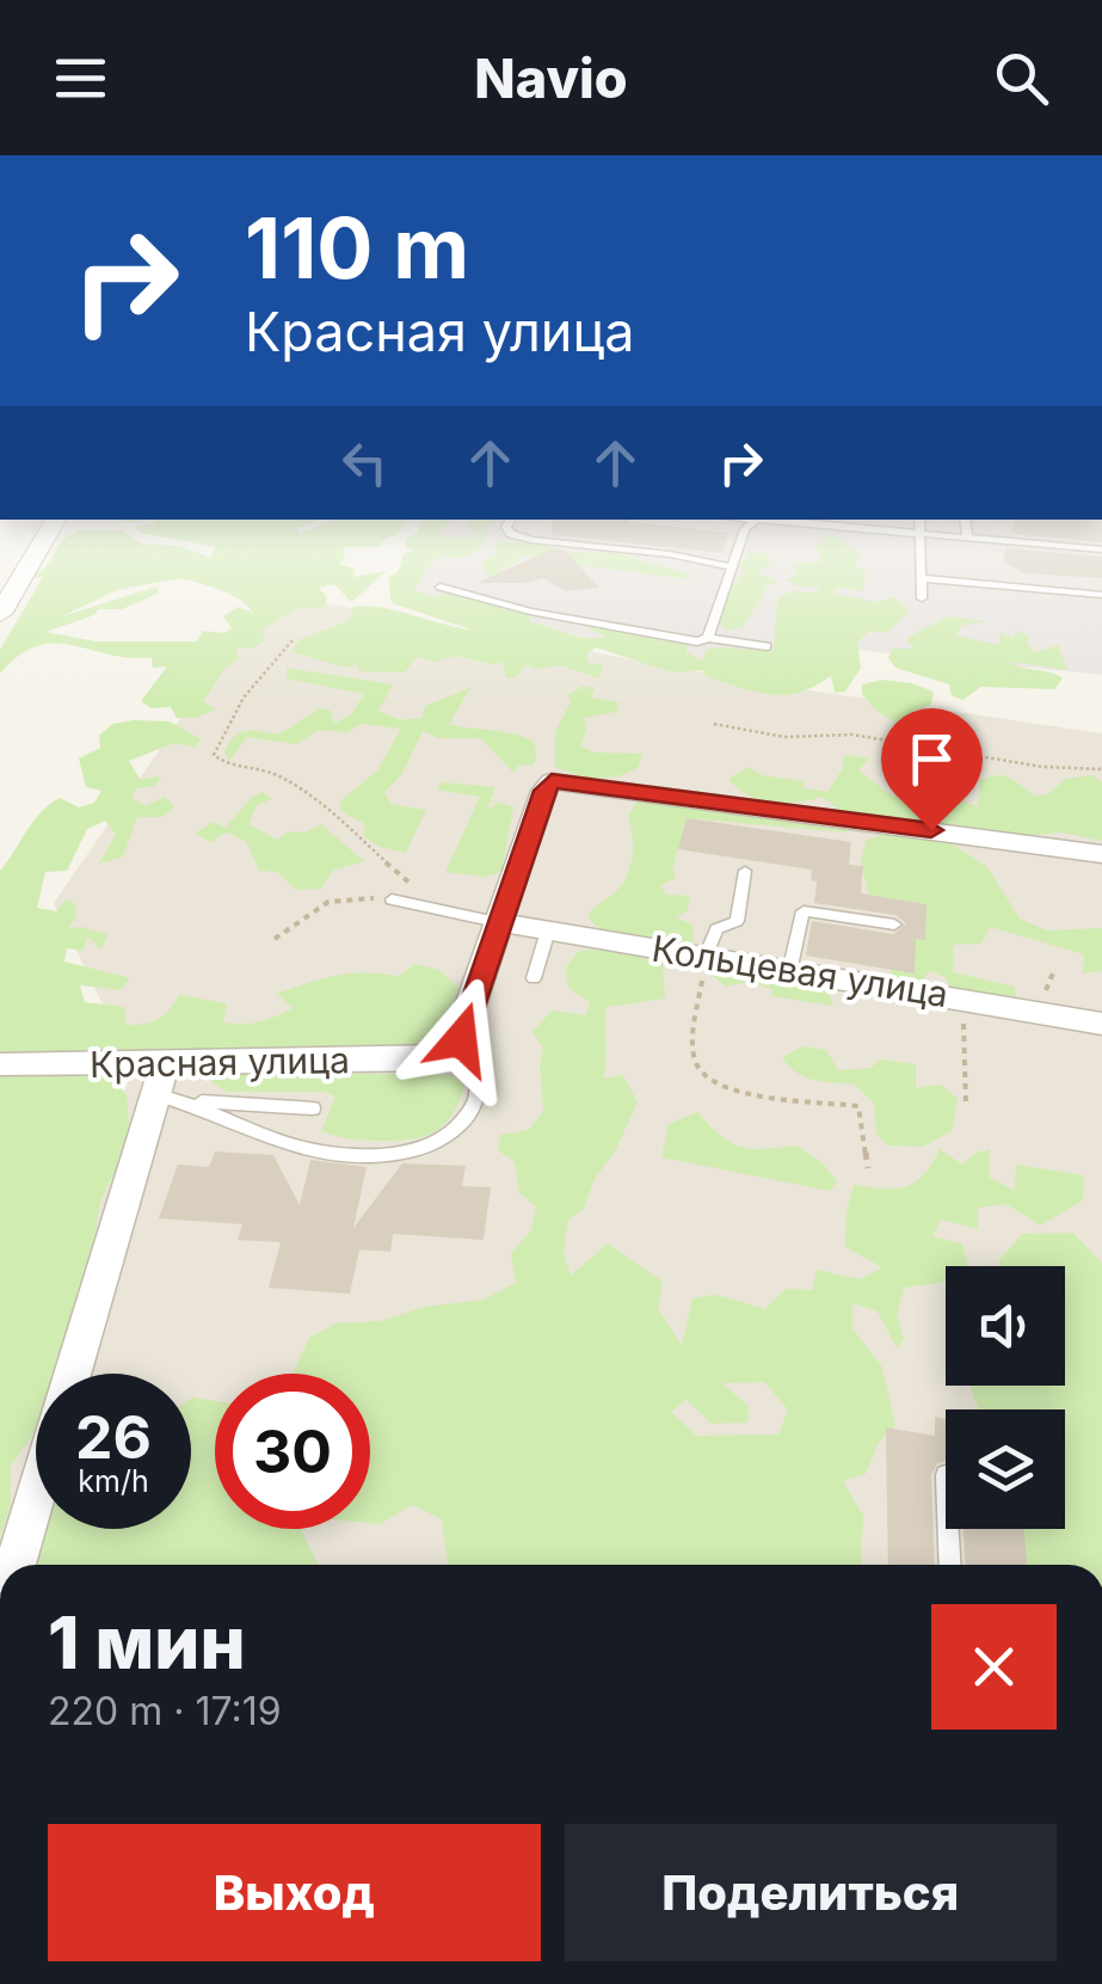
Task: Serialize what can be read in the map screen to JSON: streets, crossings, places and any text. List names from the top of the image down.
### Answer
{
  "streets": {
    "street": ["Кольцевая улица", "Красная улица"]
  },
  "page": {
    "header": "Navio",
    "turn": ["110 m", "Красная улица"],
    "speed": "26 km/h",
    "limit": "30",
    "heading": ["1 мин", "220 m · 17:19"],
    "buttons": ["Выход", "Поделиться"]
  }
}
